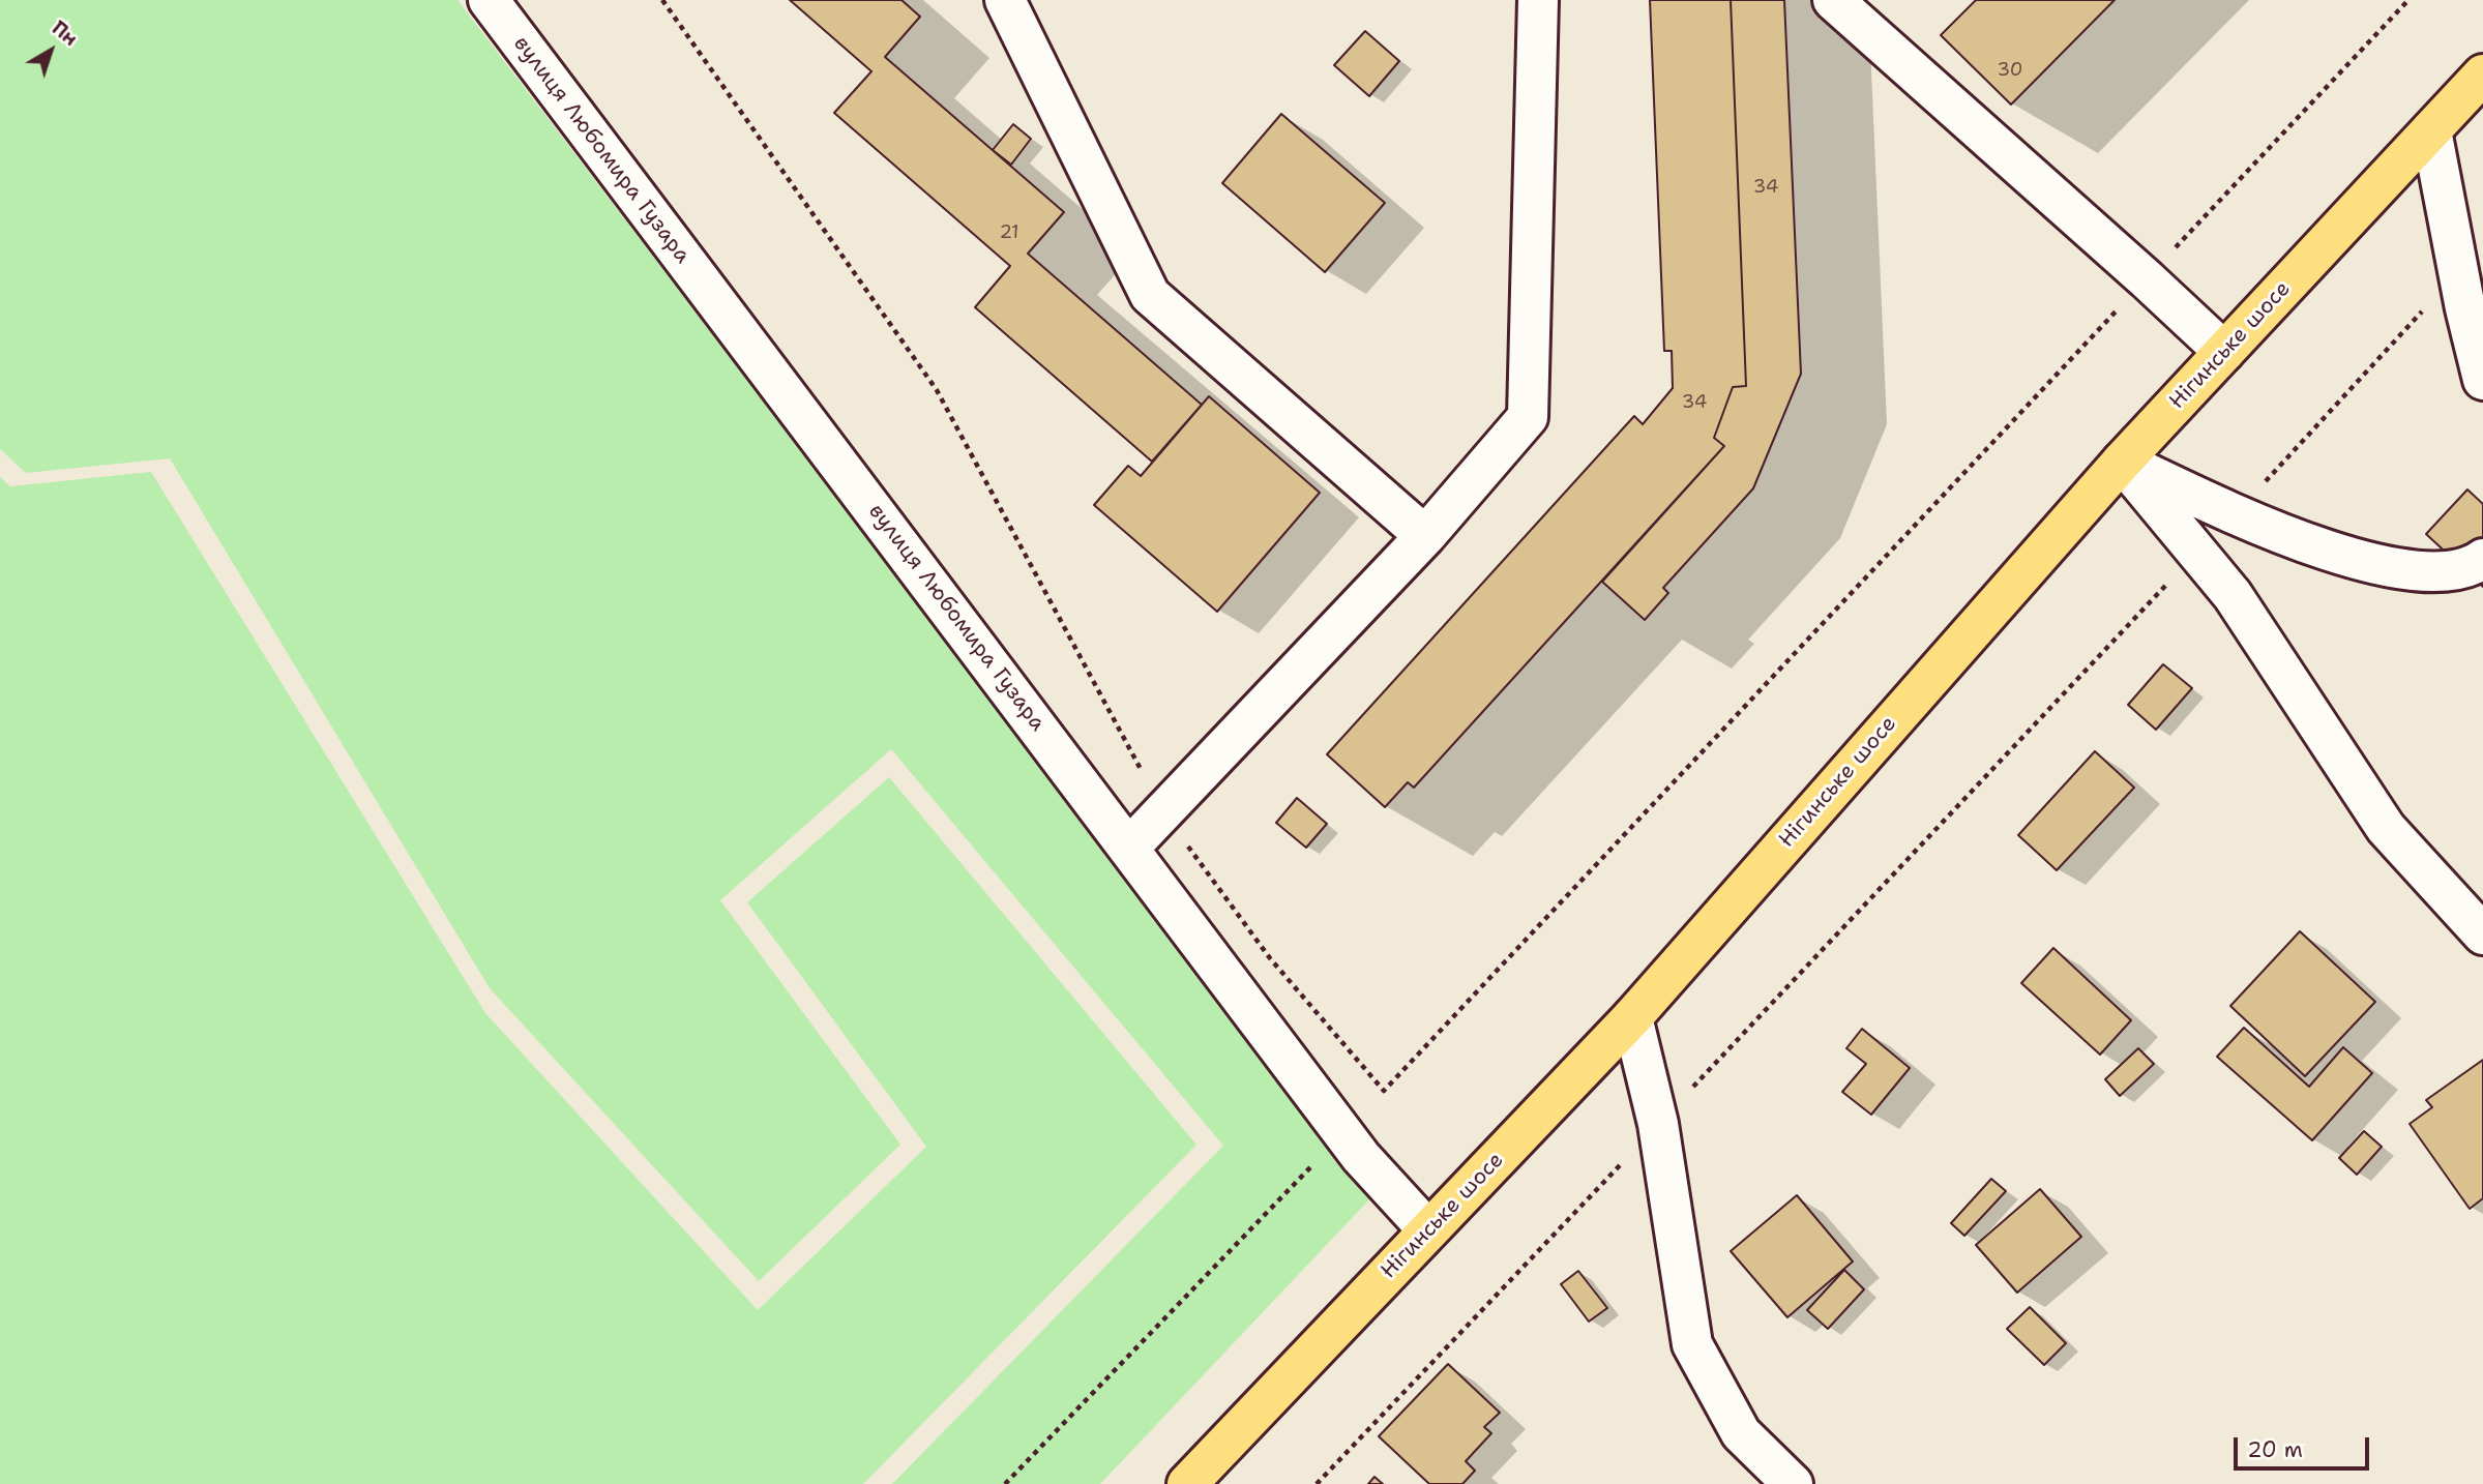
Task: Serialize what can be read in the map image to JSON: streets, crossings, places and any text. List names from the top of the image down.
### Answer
{
  "streets": {
    "main road": ["Нігинське шосе"],
    "street": ["вулиця Любомира Гузара"]
  },
  "crossings": [
    ["вулиця Любомира Гузара", "Нігинське шосе"]
  ],
  "house_numbers": [
    "30",
    "34",
    "21",
    "34"
  ],
  "scale_bar": "20 m",
  "north": "top right"
}
